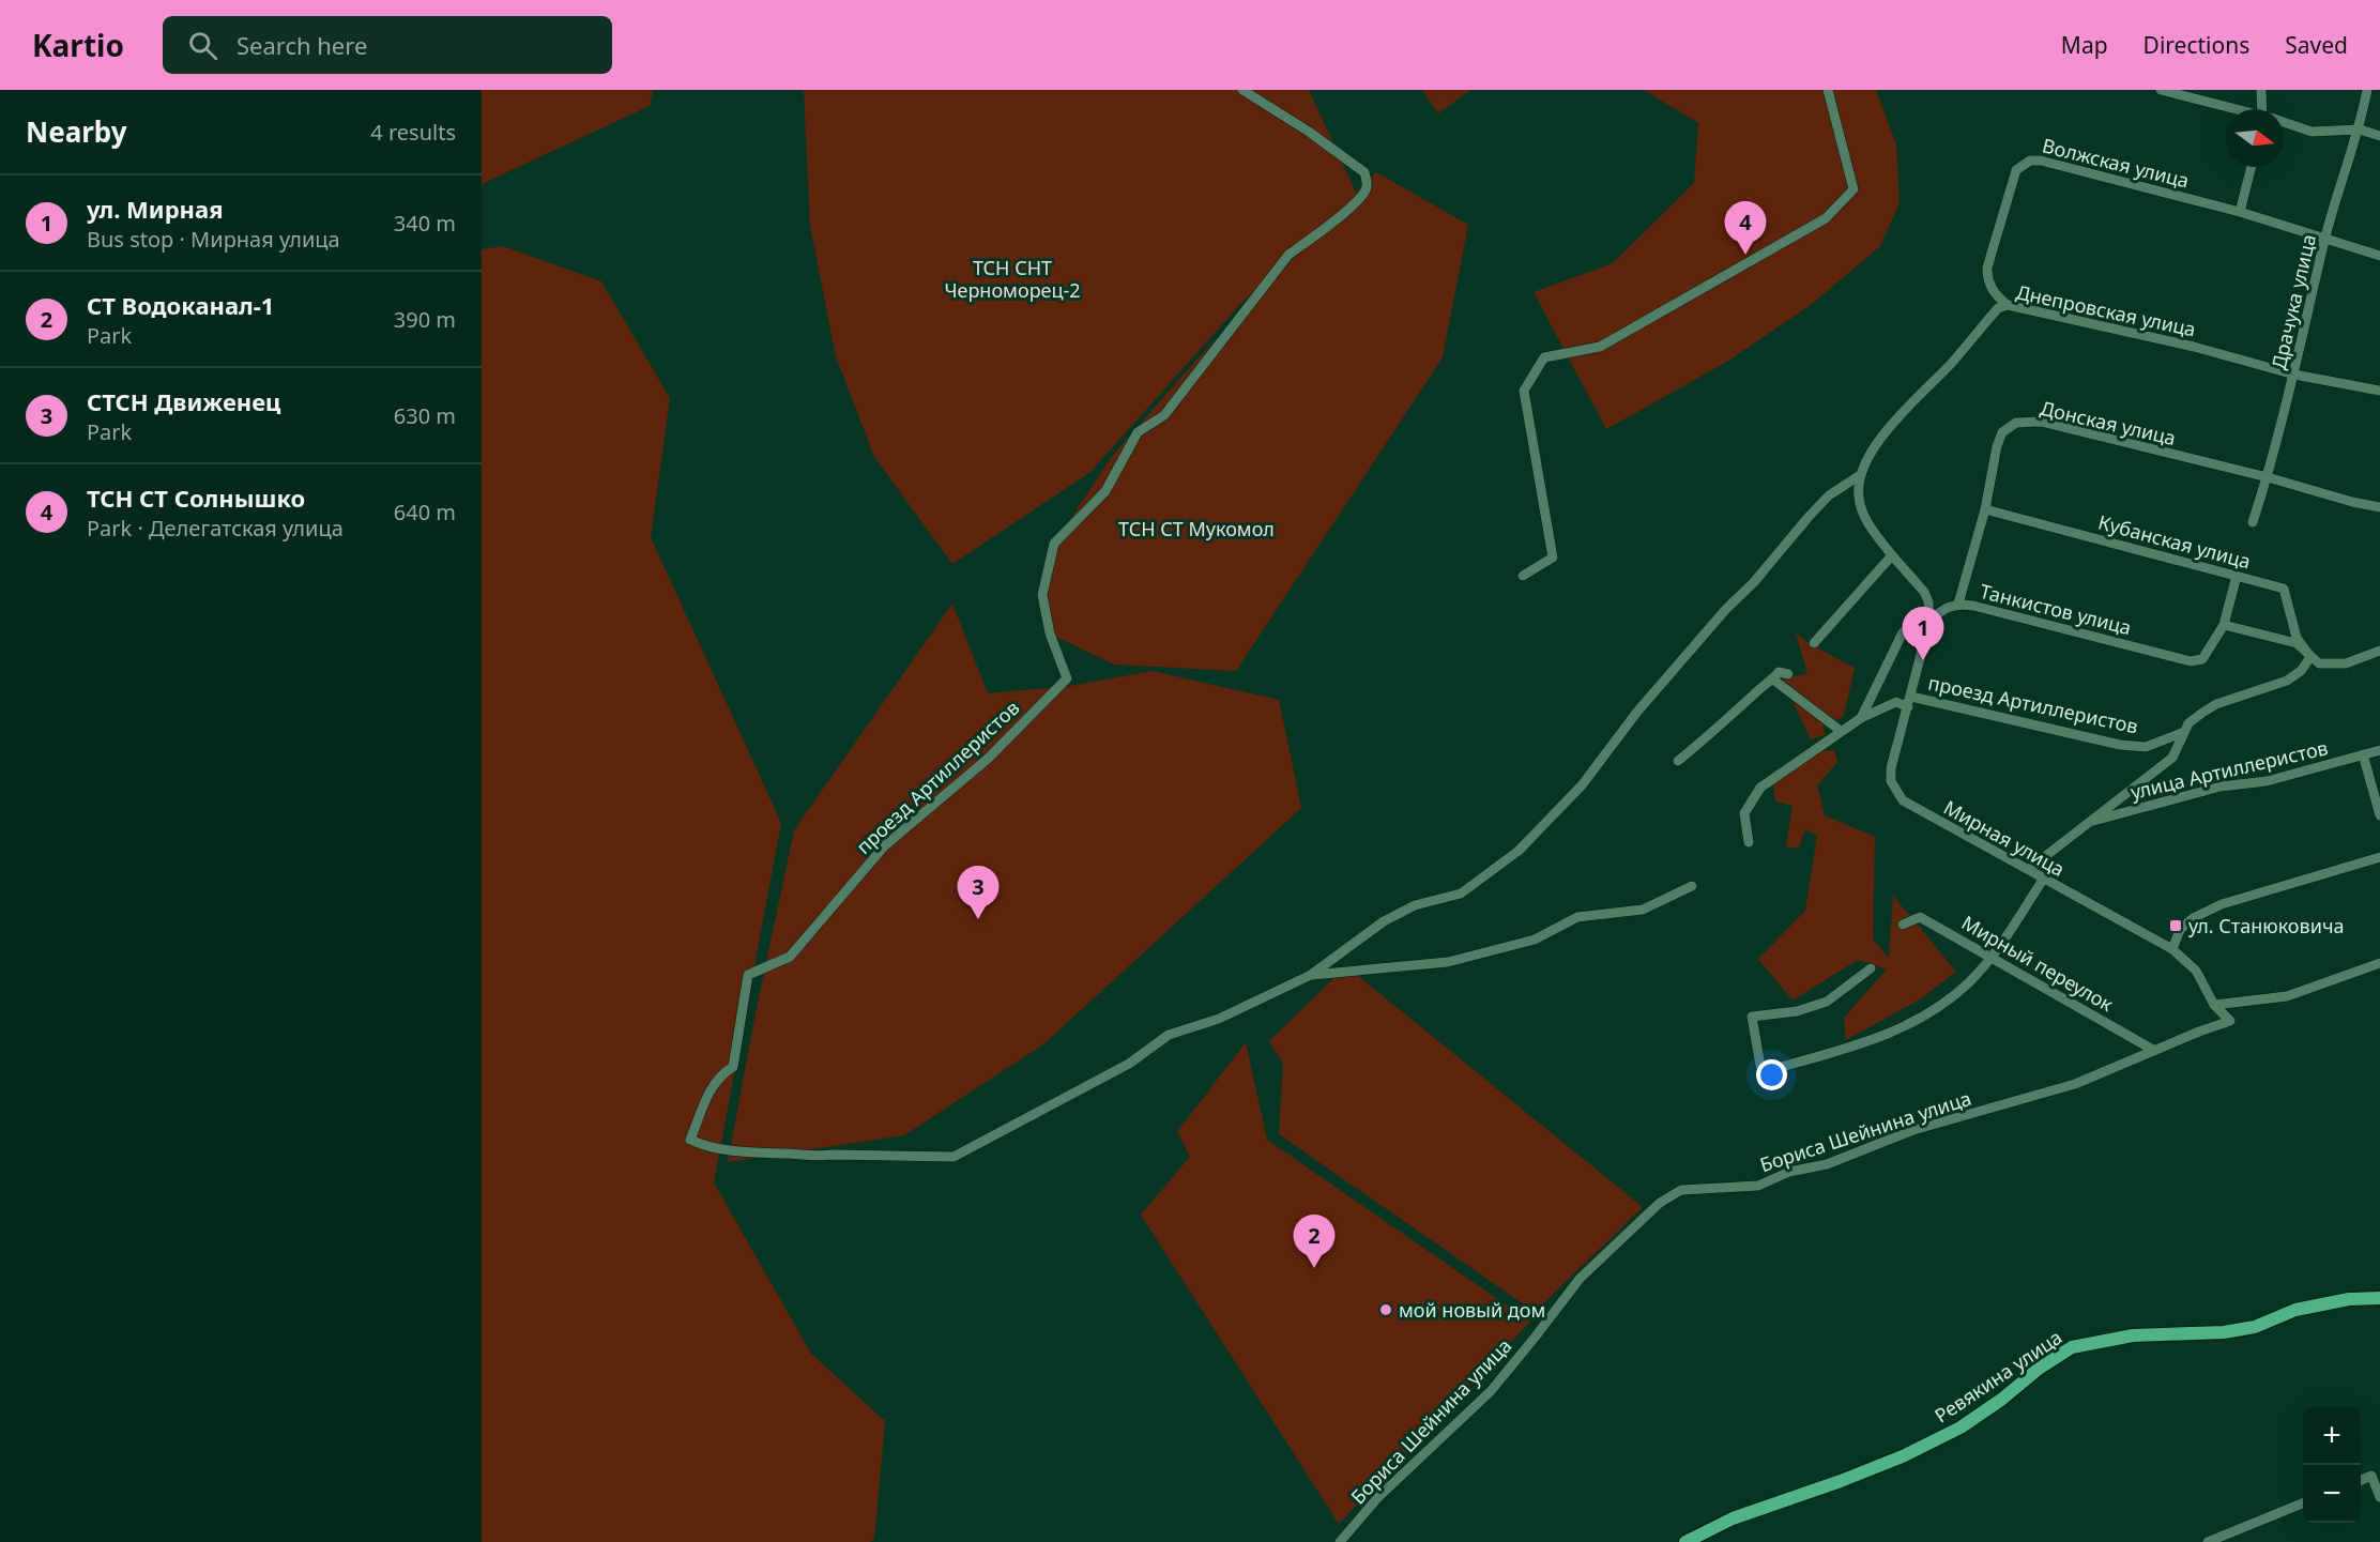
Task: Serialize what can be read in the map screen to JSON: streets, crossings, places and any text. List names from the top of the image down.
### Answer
{
  "streets": {
    "main road": ["Ревякина улица"],
    "street": [
      "Волжская улица",
      "Драчука улица",
      "Днепровская улица",
      "Донская улица",
      "Кубанская улица",
      "Танкистов улица",
      "проезд Артиллеристов",
      "улица Артиллеристов",
      "Мирная улица",
      "Мирный переулок",
      "Бориса Шейнина улица"
    ]
  },
  "crossings": [
    ["Волжская улица", "Драчука улица"],
    ["Волжская улица", "Днепровская улица"],
    ["Драчука улица", "Днепровская улица"],
    ["Драчука улица", "Донская улица"],
    ["Днепровская улица", "проезд Артиллеристов"],
    ["Донская улица", "Кубанская улица"],
    ["Донская улица", "Танкистов улица"],
    ["Танкистов улица", "Мирная улица"],
    ["проезд Артиллеристов", "Мирная улица"],
    ["Мирная улица", "Бориса Шейнина улица"],
    ["Мирный переулок", "Бориса Шейнина улица"]
  ],
  "parks": ["ТСН СНТ Черноморец-2", "ТСН СТ Мукомол"],
  "places": {
    "transit": ["ул. Станюковича"],
    "other": ["мой новый дом"]
  },
  "north": "right",
  "page": {
    "header": "Kartio",
    "search": "Search here",
    "nav": ["Map", "Directions", "Saved"],
    "heading": ["Nearby", "4 results"],
    "list": [
      {
        "mark": "1",
        "name": "ул. Мирная",
        "note": "Bus stop · Мирная улица",
        "value": "340 m"
      },
      {
        "mark": "2",
        "name": "СТ Водоканал-1",
        "note": "Park",
        "value": "390 m"
      },
      {
        "mark": "3",
        "name": "СТСН Движенец",
        "note": "Park",
        "value": "630 m"
      },
      {
        "mark": "4",
        "name": "ТСН СТ Солнышко",
        "note": "Park · Делегатская улица",
        "value": "640 m"
      }
    ],
    "pins": [
      "4",
      "1",
      "3",
      "2"
    ],
    "map_buttons": ["+", "−"]
  }
}
